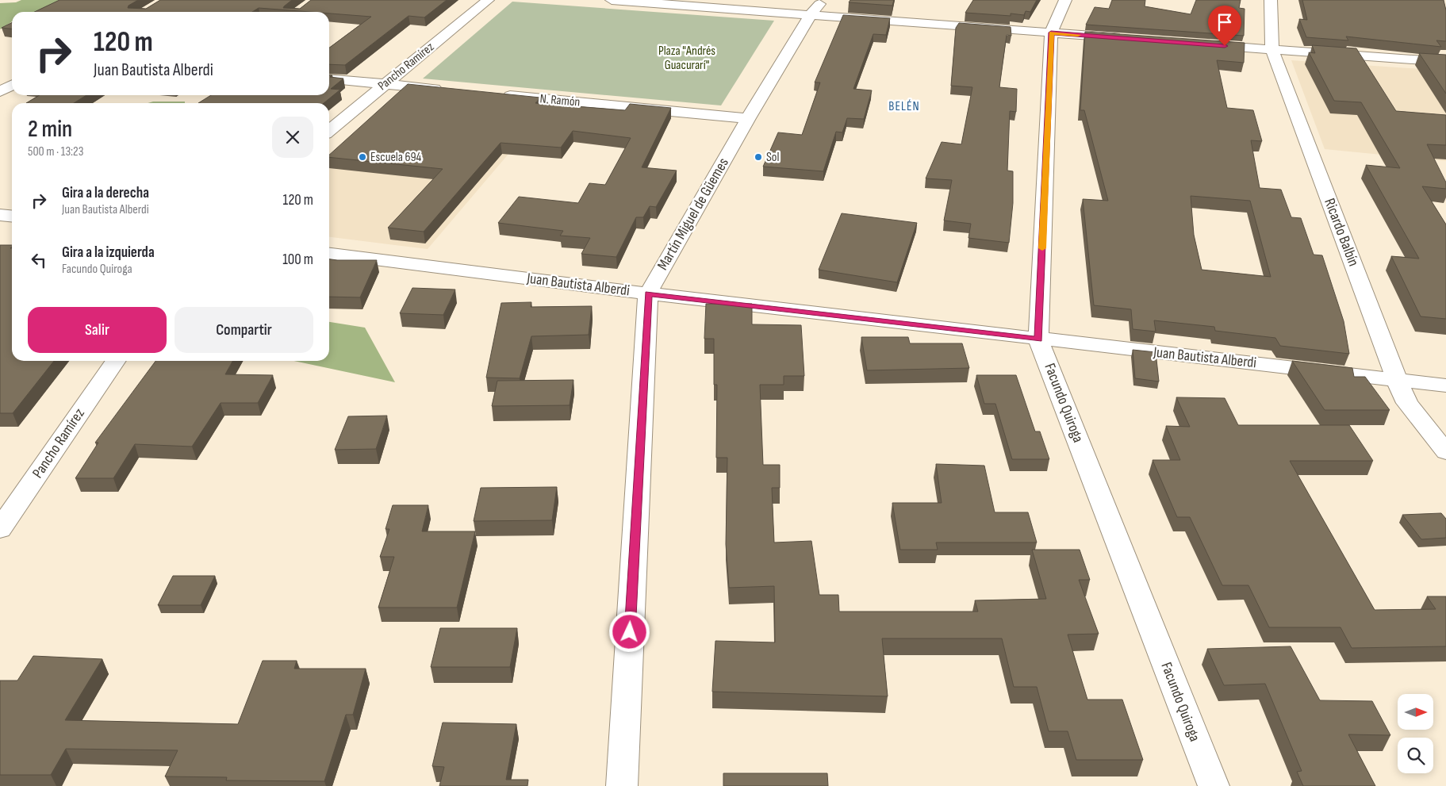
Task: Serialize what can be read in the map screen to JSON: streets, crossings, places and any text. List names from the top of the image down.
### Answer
{
  "streets": {
    "street": [
      "Pancho Ramírez",
      "N. Ramón",
      "Martín Miguel de Güemes",
      "Ricardo Balbín",
      "Juan Bautista Alberdi",
      "Facundo Quiroga"
    ]
  },
  "crossings": [
    ["N. Ramón", "Martín Miguel de Güemes"],
    ["Martín Miguel de Güemes", "Juan Bautista Alberdi"],
    ["Ricardo Balbín", "Juan Bautista Alberdi"],
    ["Juan Bautista Alberdi", "Facundo Quiroga"]
  ],
  "districts": ["BELÉN"],
  "parks": ["Plaza \"Andrés Guacurarí\""],
  "places": ["Escuela 694", "Sol"],
  "north": "right",
  "page": {
    "turn": ["120 m", "Juan Bautista Alberdi"],
    "heading": ["2 min", "500 m · 13:23"],
    "list": [
      {
        "name": "Gira a la derecha",
        "note": "Juan Bautista Alberdi",
        "value": "120 m"
      },
      {
        "name": "Gira a la izquierda",
        "note": "Facundo Quiroga",
        "value": "100 m"
      }
    ],
    "buttons": ["Salir", "Compartir"]
  }
}
